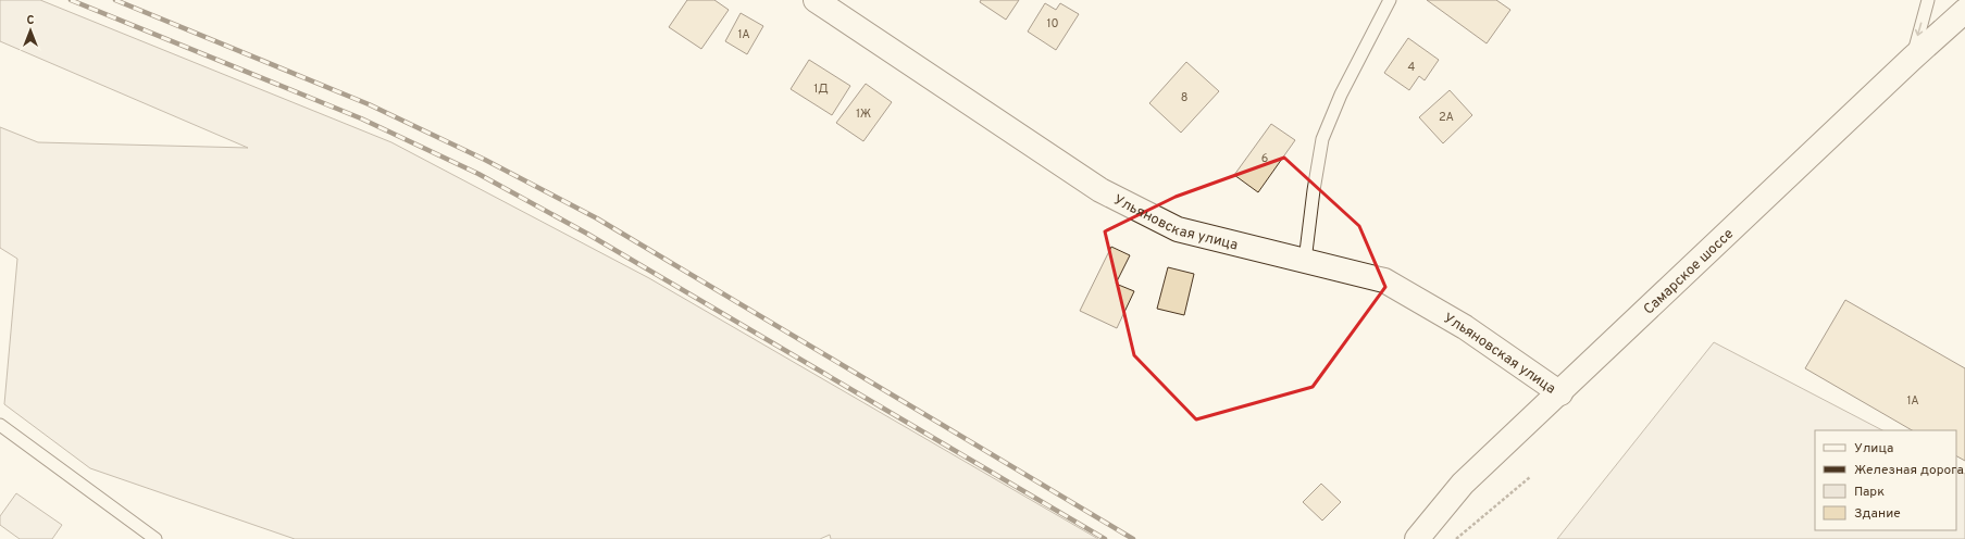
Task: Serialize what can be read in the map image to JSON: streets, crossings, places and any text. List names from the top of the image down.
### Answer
{
  "streets": {
    "street": ["Ульяновская улица", "Самарское шоссе"]
  },
  "crossings": [
    ["Ульяновская улица", "Самарское шоссе"]
  ],
  "house_numbers": [
    "10",
    "1А",
    "4",
    "1Д",
    "8",
    "1Ж",
    "2А",
    "6",
    "1А"
  ],
  "legend": [
    "Улица",
    "Железная дорога",
    "Парк",
    "Здание"
  ],
  "north": "top"
}
